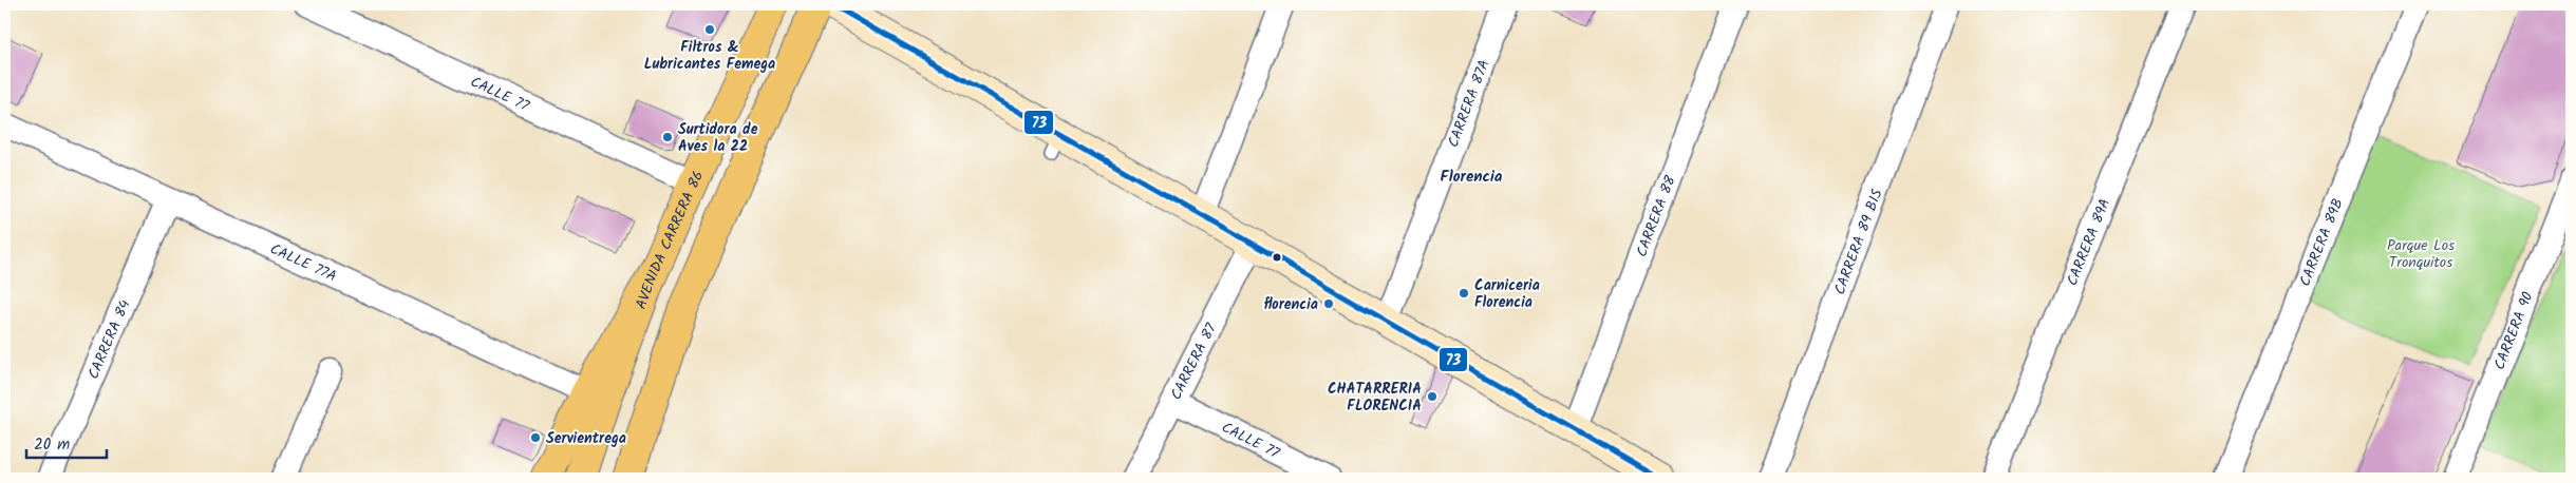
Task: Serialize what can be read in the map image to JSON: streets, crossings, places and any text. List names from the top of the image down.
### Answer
{
  "streets": {
    "main road": ["AVENIDA CARRERA 86"],
    "street": [
      "CALLE 77",
      "CARRERA 87A",
      "CARRERA 88",
      "CARRERA 89 BIS",
      "CARRERA 89A",
      "CARRERA 89B",
      "CALLE 77A",
      "CARRERA 90",
      "CARRERA 84",
      "CARRERA 87"
    ]
  },
  "crossings": [
    ["CALLE 77", "AVENIDA CARRERA 86"],
    ["CALLE 77", "CARRERA 87"],
    ["AVENIDA CARRERA 86", "CALLE 77A"],
    ["CALLE 77A", "CARRERA 84"]
  ],
  "districts": ["Florencia"],
  "parks": ["Parque Los Tronquitos"],
  "places": [
    "Filtros & Lubricantes Femega",
    "Surtidora de Aves la 22",
    "Carniceria Florencia",
    "florencia",
    "CHATARRERIA FLORENCIA",
    "Servientrega"
  ],
  "lines": ["transit line 73"],
  "scale_bar": "20 m"
}
